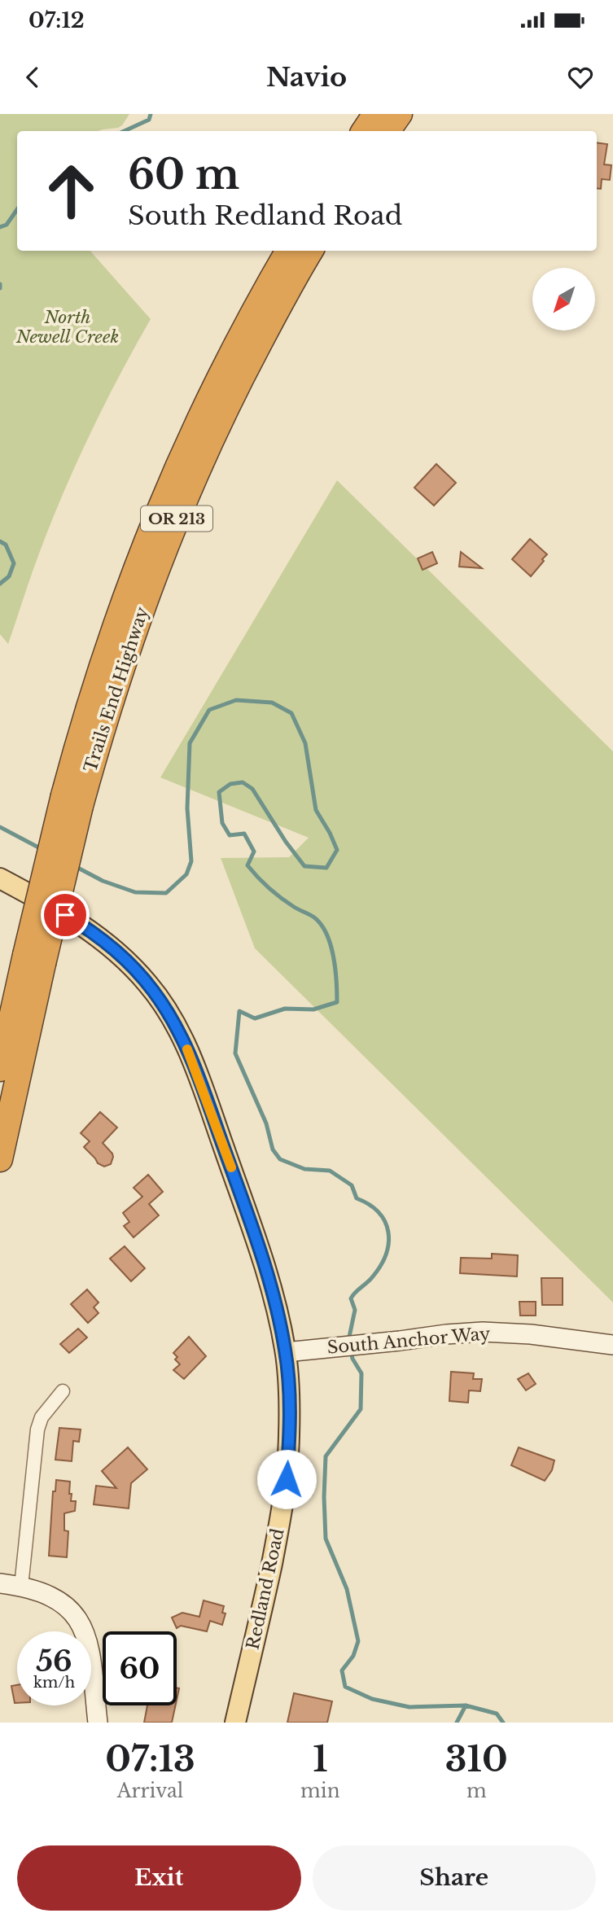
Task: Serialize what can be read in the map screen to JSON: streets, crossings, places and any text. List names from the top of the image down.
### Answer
{
  "streets": {
    "highway": ["OR 213", "Trails End Highway"],
    "main road": ["Redland Road"],
    "street": ["South Anchor Way"]
  },
  "crossings": [
    ["South Anchor Way", "Redland Road"]
  ],
  "parks": ["North Newell Creek"],
  "north": "bottom left",
  "page": {
    "status": "07:12",
    "header": "Navio",
    "turn": ["60 m", "South Redland Road"],
    "speed": "56 km/h",
    "limit": "60",
    "eta": [
      "07:13",
      "Arrival",
      "1",
      "min",
      "310",
      "m"
    ],
    "buttons": ["Exit", "Share"]
  }
}
